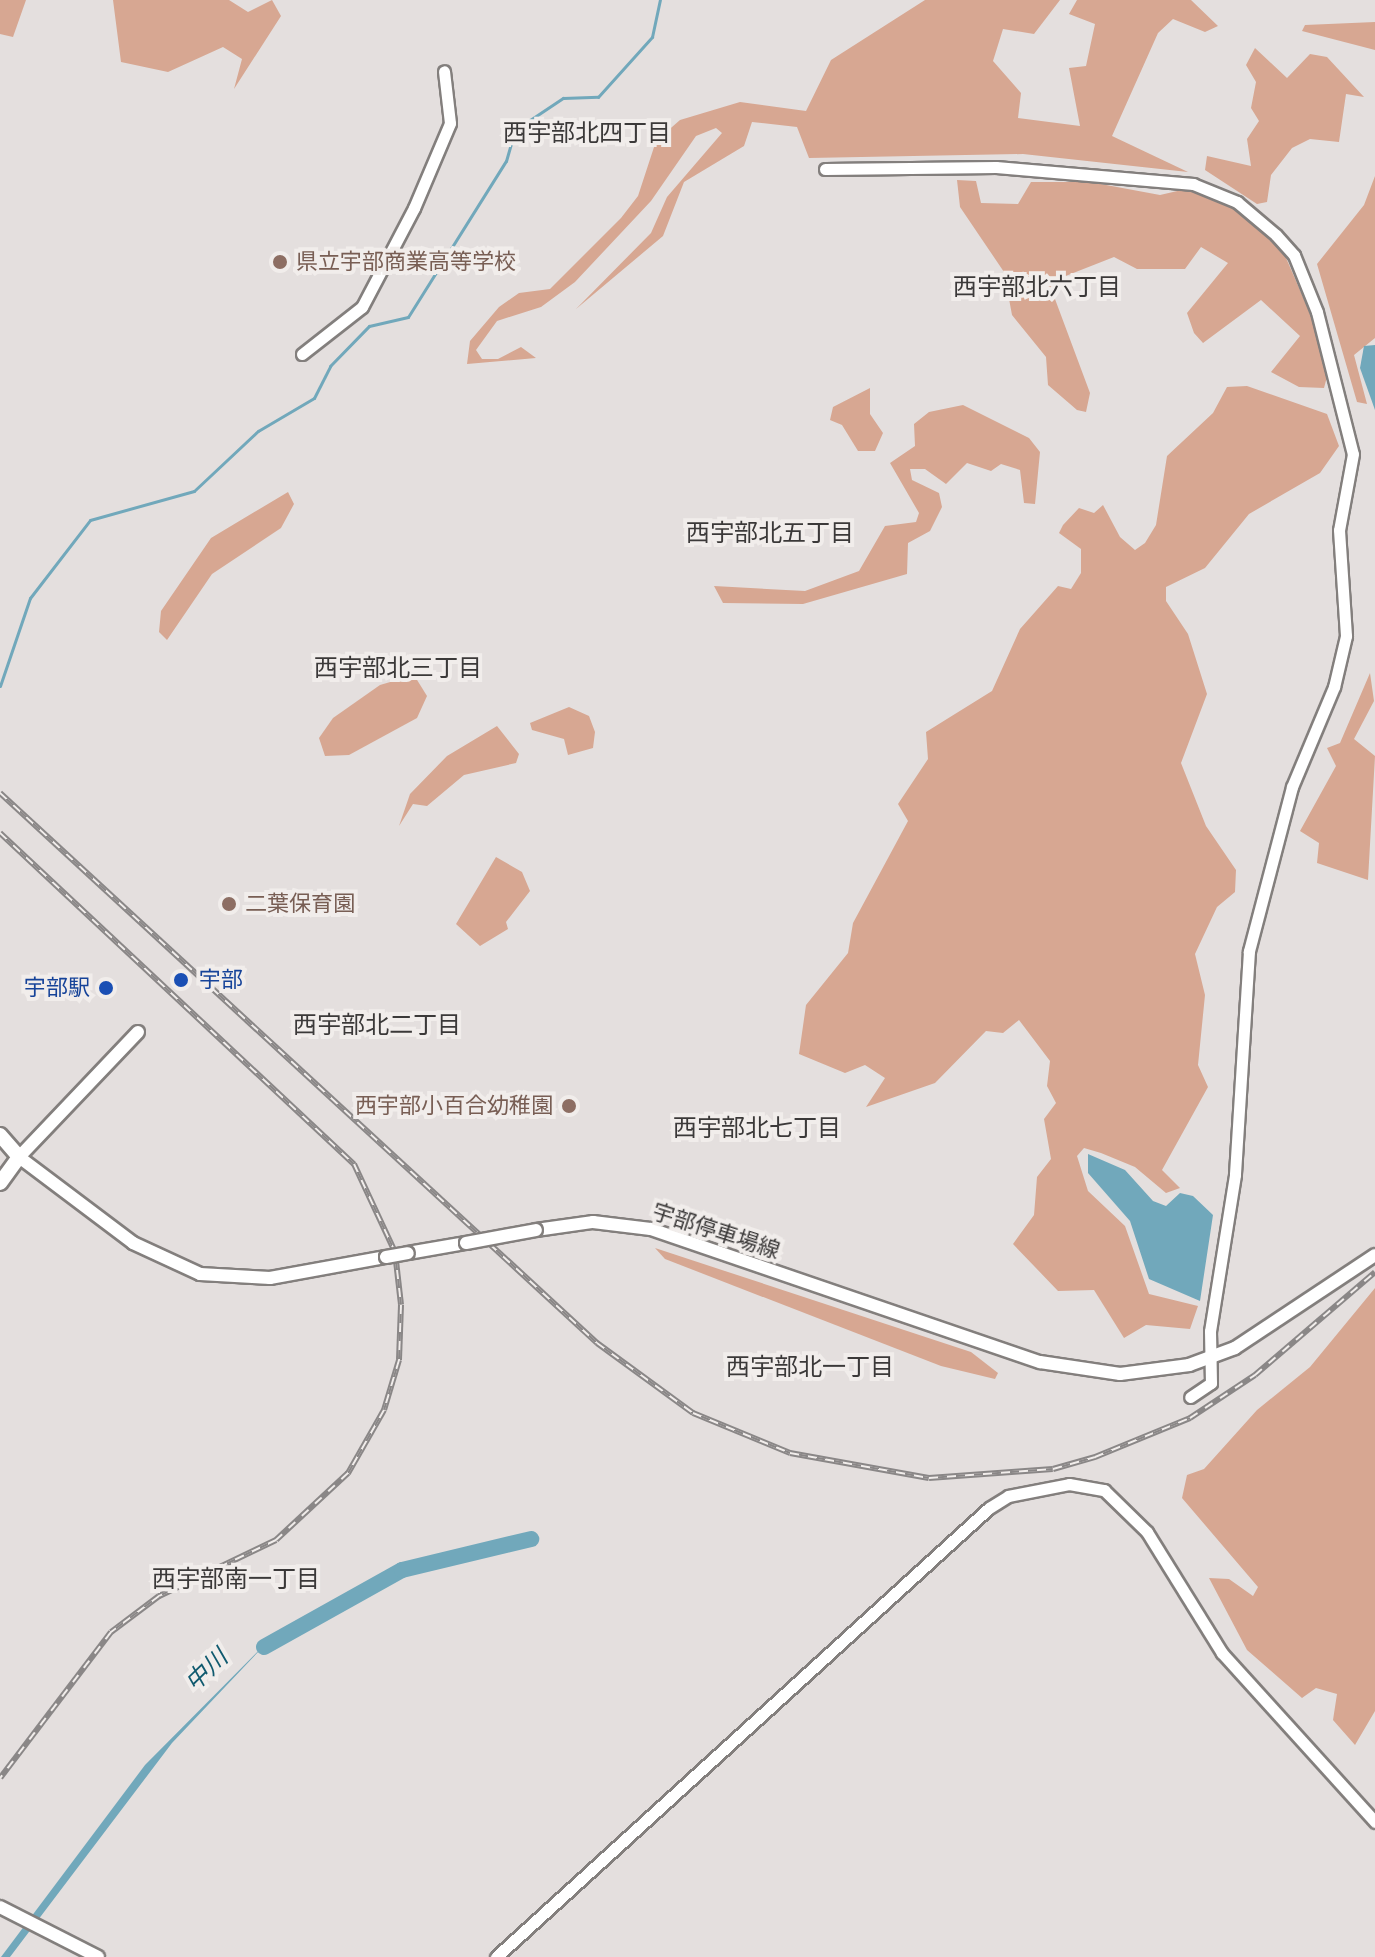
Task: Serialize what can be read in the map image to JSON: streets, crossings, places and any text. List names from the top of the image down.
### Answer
{
  "streets": {
    "main road": ["宇部停車場線"]
  },
  "districts": [
    "西宇部北四丁目",
    "西宇部北六丁目",
    "西宇部北五丁目",
    "西宇部北三丁目",
    "西宇部北二丁目",
    "西宇部北七丁目",
    "西宇部北一丁目",
    "西宇部南一丁目"
  ],
  "water": ["中川"],
  "places": [
    "県立宇部商業高等学校",
    "二葉保育園",
    "宇部",
    "宇部駅",
    "西宇部小百合幼稚園"
  ]
}
